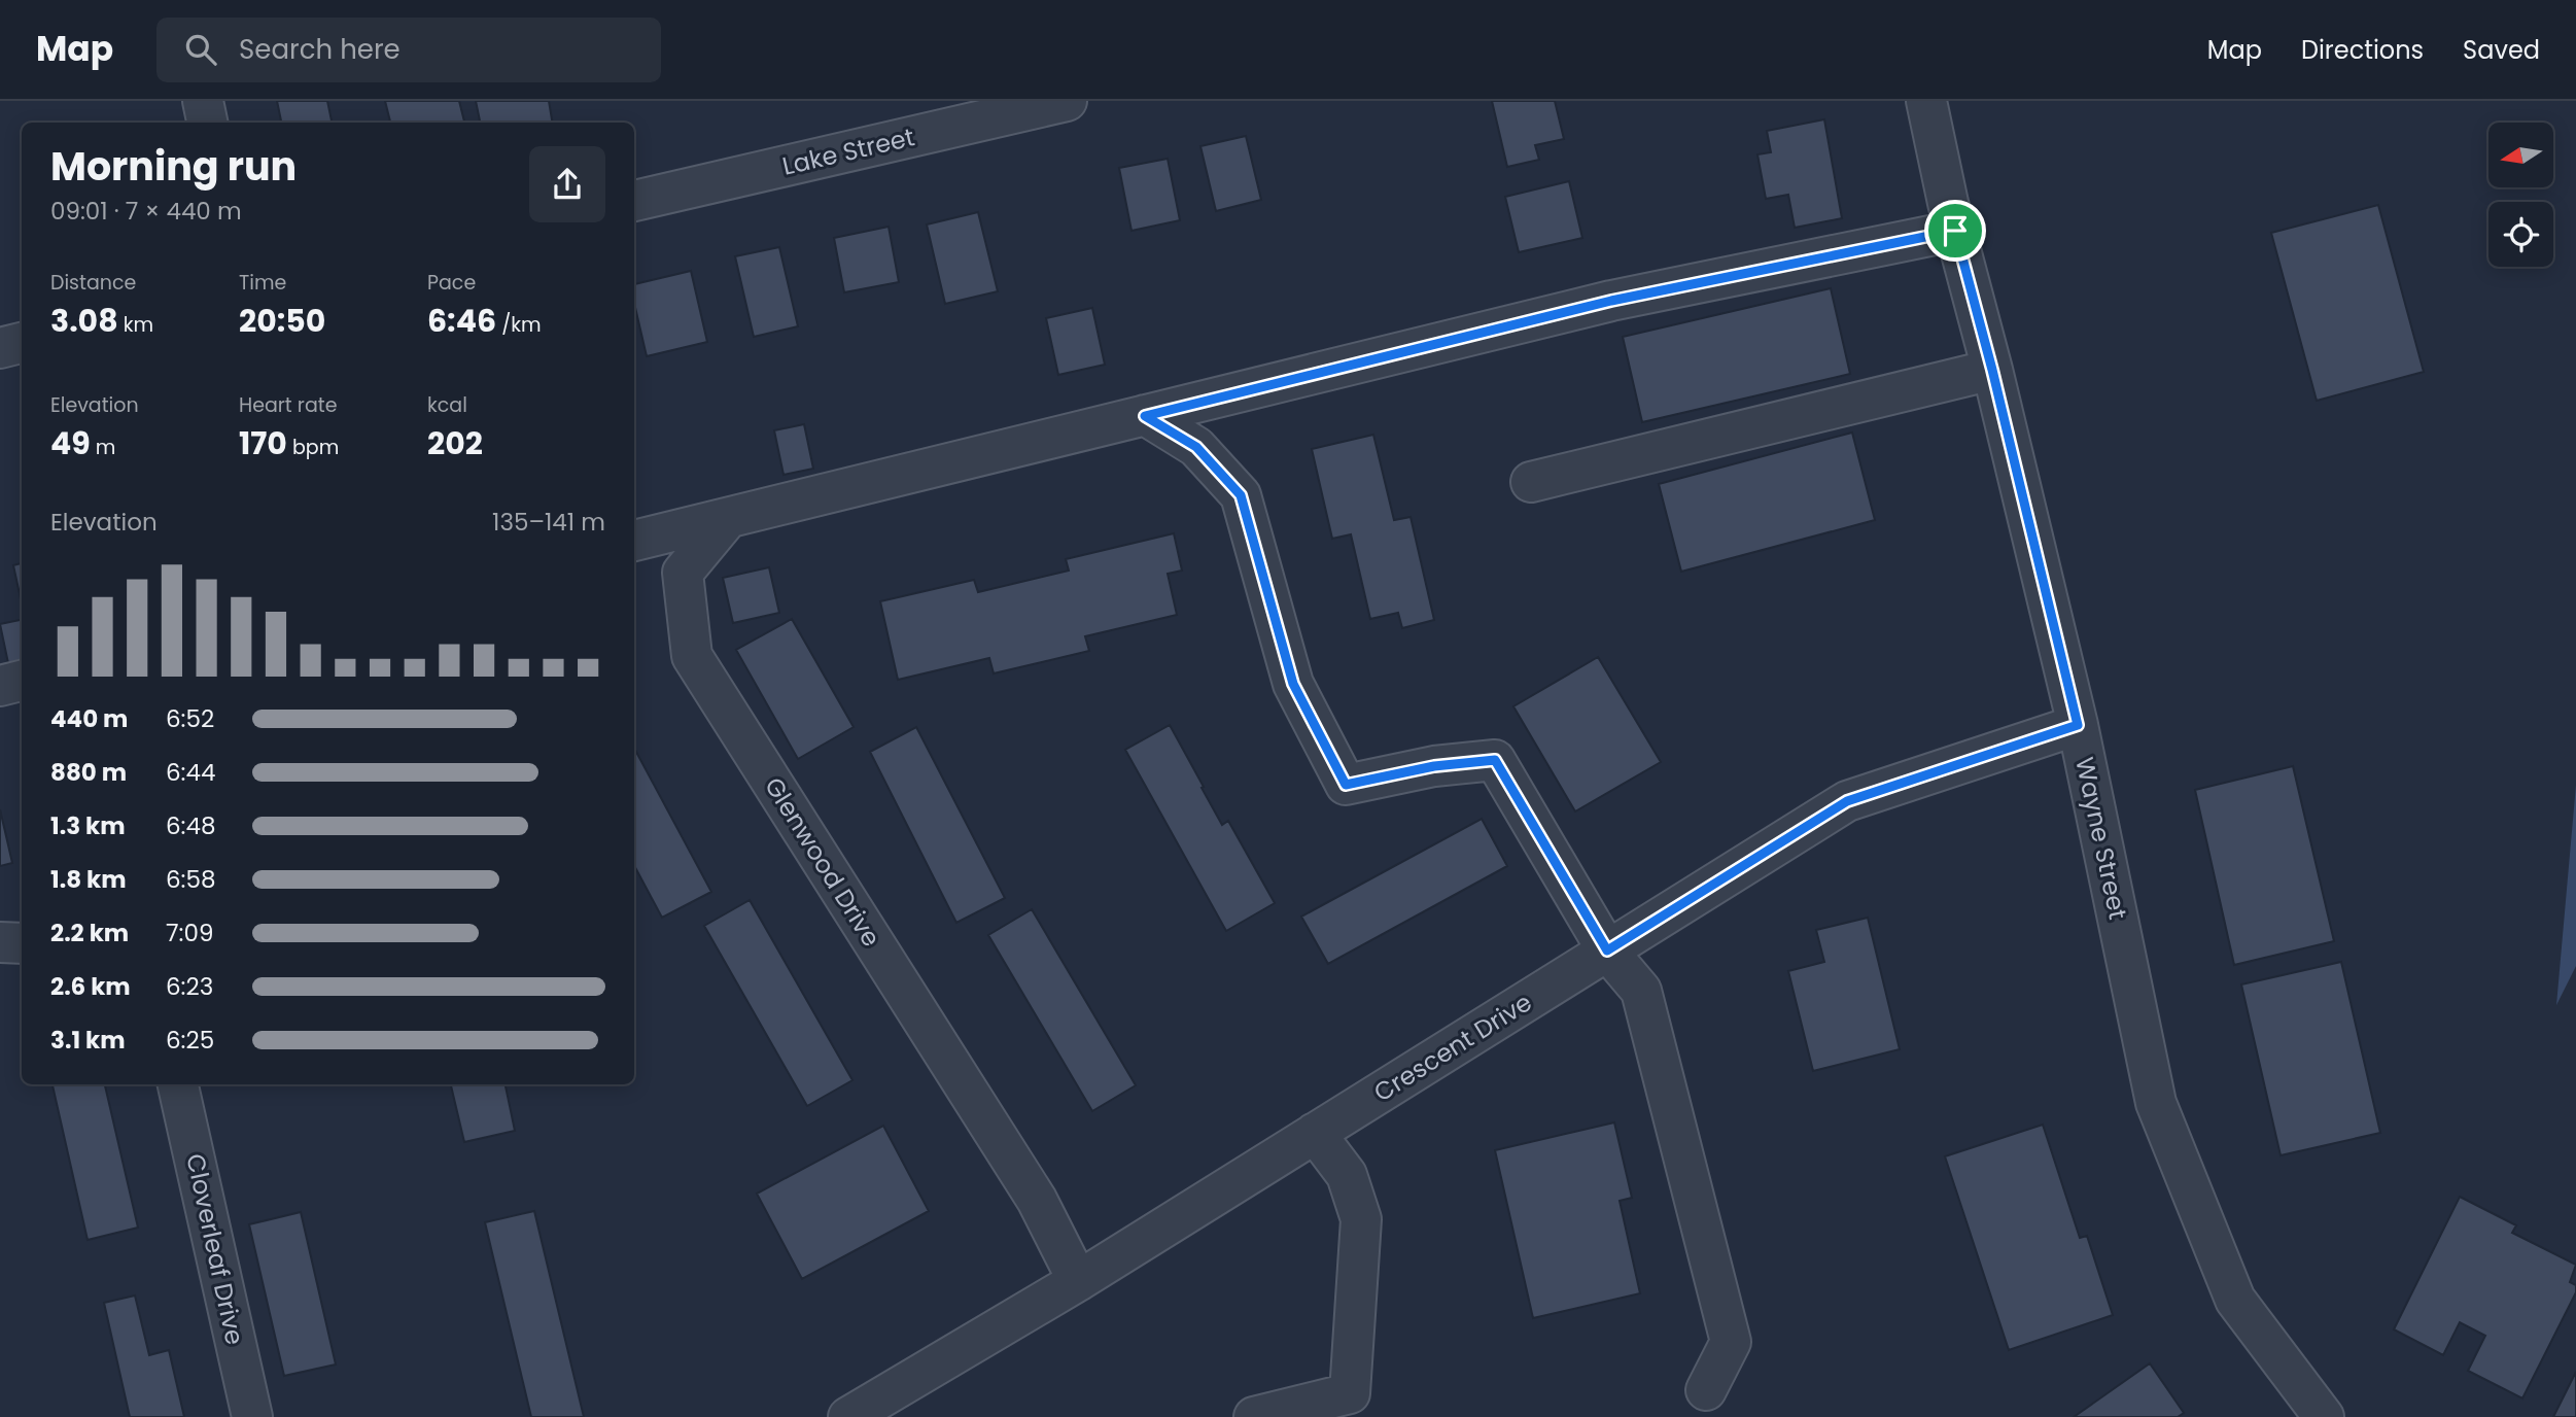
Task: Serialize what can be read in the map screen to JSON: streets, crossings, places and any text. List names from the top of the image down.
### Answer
{
  "streets": {
    "street": [
      "Lake Street",
      "Wayne Street",
      "Glenwood Drive",
      "Crescent Drive",
      "Cloverleaf Drive"
    ]
  },
  "crossings": [
    ["Wayne Street", "Crescent Drive"],
    ["Glenwood Drive", "Crescent Drive"]
  ],
  "north": "left",
  "page": {
    "header": "Map",
    "search": "Search here",
    "nav": ["Map", "Directions", "Saved"],
    "heading": ["Morning run", "09:01 · 7 × 440 m"],
    "stats": [
      ["Distance", "3.08 km"],
      ["Time", "20:50"],
      ["Pace", "6:46 /km"],
      ["Elevation", "49 m"],
      ["Heart rate", "170 bpm"],
      ["kcal", "202"]
    ],
    "chart": ["Elevation", "135–141 m"],
    "list": [
      {
        "name": "440 m",
        "note": "6:52"
      },
      {
        "name": "880 m",
        "note": "6:44"
      },
      {
        "name": "1.3 km",
        "note": "6:48"
      },
      {
        "name": "1.8 km",
        "note": "6:58"
      },
      {
        "name": "2.2 km",
        "note": "7:09"
      },
      {
        "name": "2.6 km",
        "note": "6:23"
      },
      {
        "name": "3.1 km",
        "note": "6:25"
      }
    ]
  }
}
